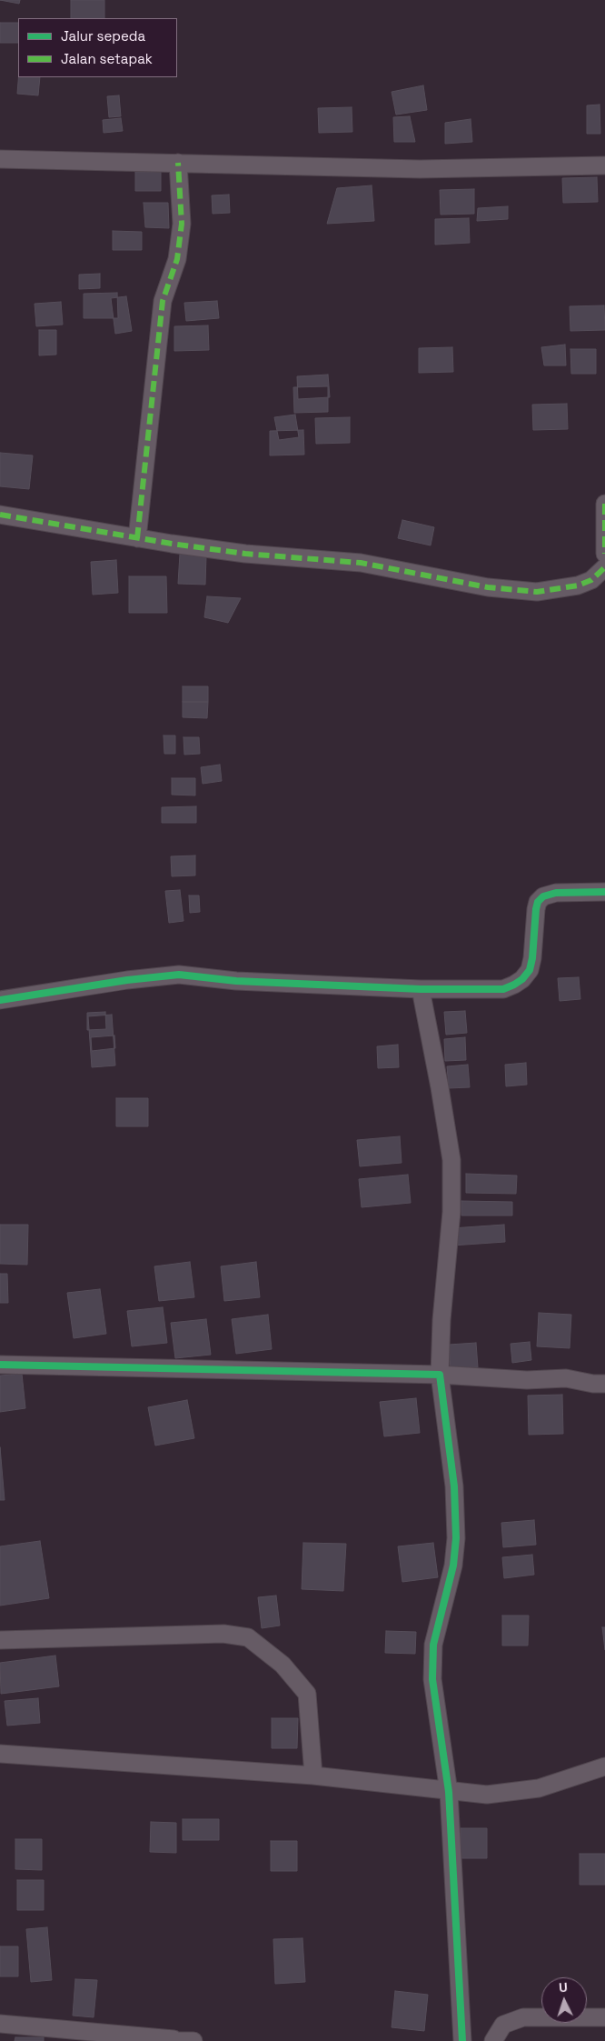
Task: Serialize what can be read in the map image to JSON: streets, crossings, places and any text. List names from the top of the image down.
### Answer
{
  "legend": ["Jalur sepeda", "Jalan setapak"],
  "north": "top"
}
